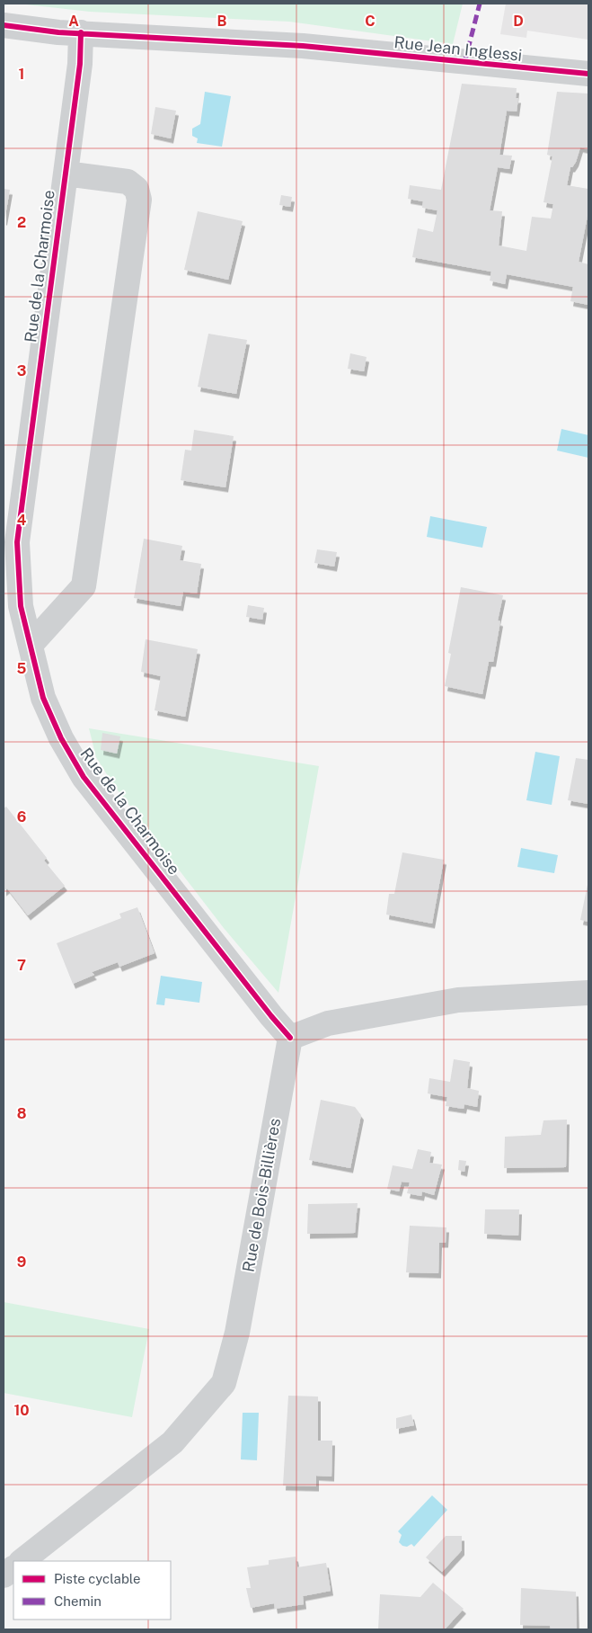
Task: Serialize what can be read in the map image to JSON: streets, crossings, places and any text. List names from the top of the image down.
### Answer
{
  "streets": {
    "street": ["Rue Jean Inglessi", "Rue de la Charmoise", "Rue de Bois-Billières"]
  },
  "crossings": [
    ["Rue Jean Inglessi", "Rue de la Charmoise"],
    ["Rue de la Charmoise", "Rue de Bois-Billières"]
  ],
  "legend": ["Piste cyclable", "Chemin"],
  "grid": {
    "columns": [
      "A",
      "B",
      "C",
      "D"
    ],
    "rows": [
      "1",
      "2",
      "3",
      "4",
      "5",
      "6",
      "7",
      "8",
      "9",
      "10"
    ]
  }
}
